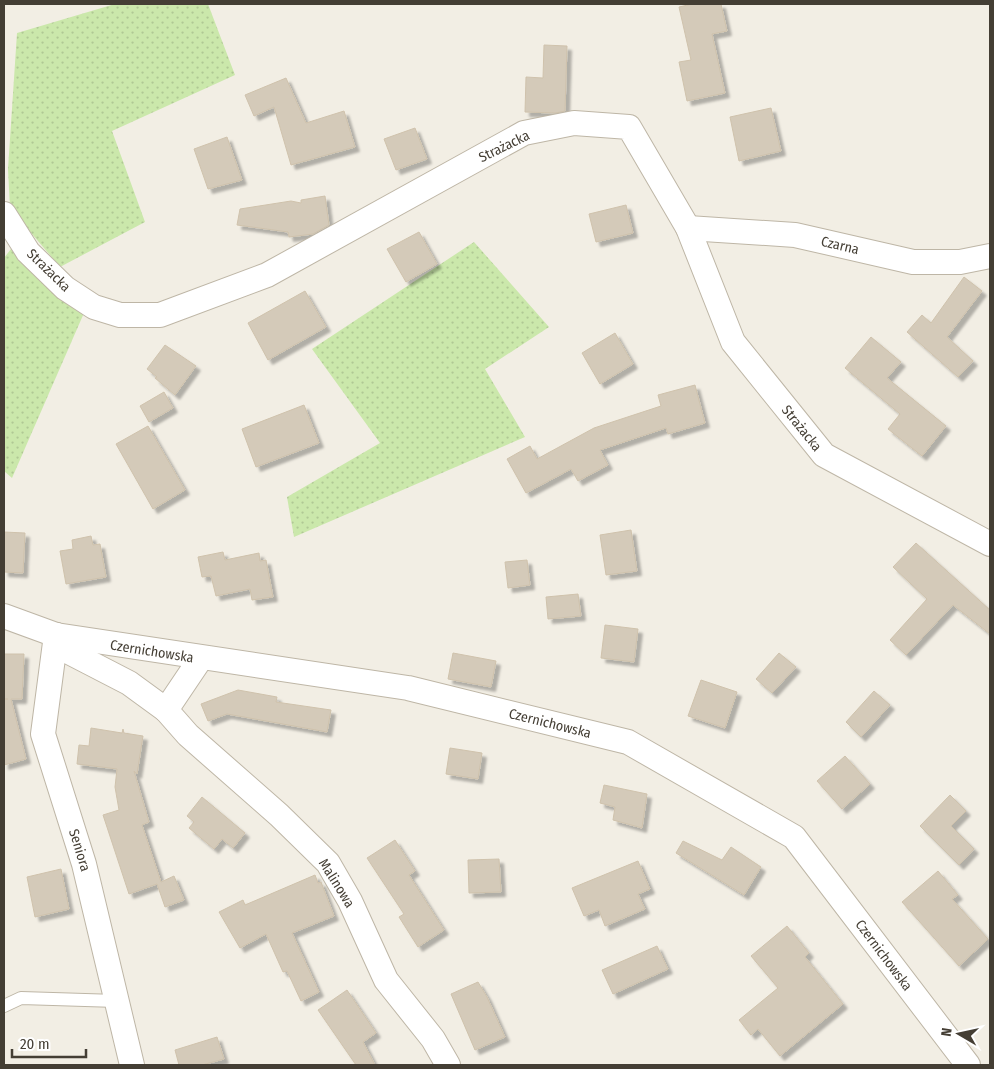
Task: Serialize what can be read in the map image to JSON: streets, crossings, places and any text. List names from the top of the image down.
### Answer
{
  "streets": {
    "street": [
      "Strażacka",
      "Czarna",
      "Czernichowska",
      "Seniora",
      "Malinowa"
    ]
  },
  "crossings": [
    ["Strażacka", "Czarna"],
    ["Czernichowska", "Seniora"],
    ["Czernichowska", "Malinowa"],
    ["Seniora", "Malinowa"]
  ],
  "scale_bar": "20 m",
  "north": "left"
}
